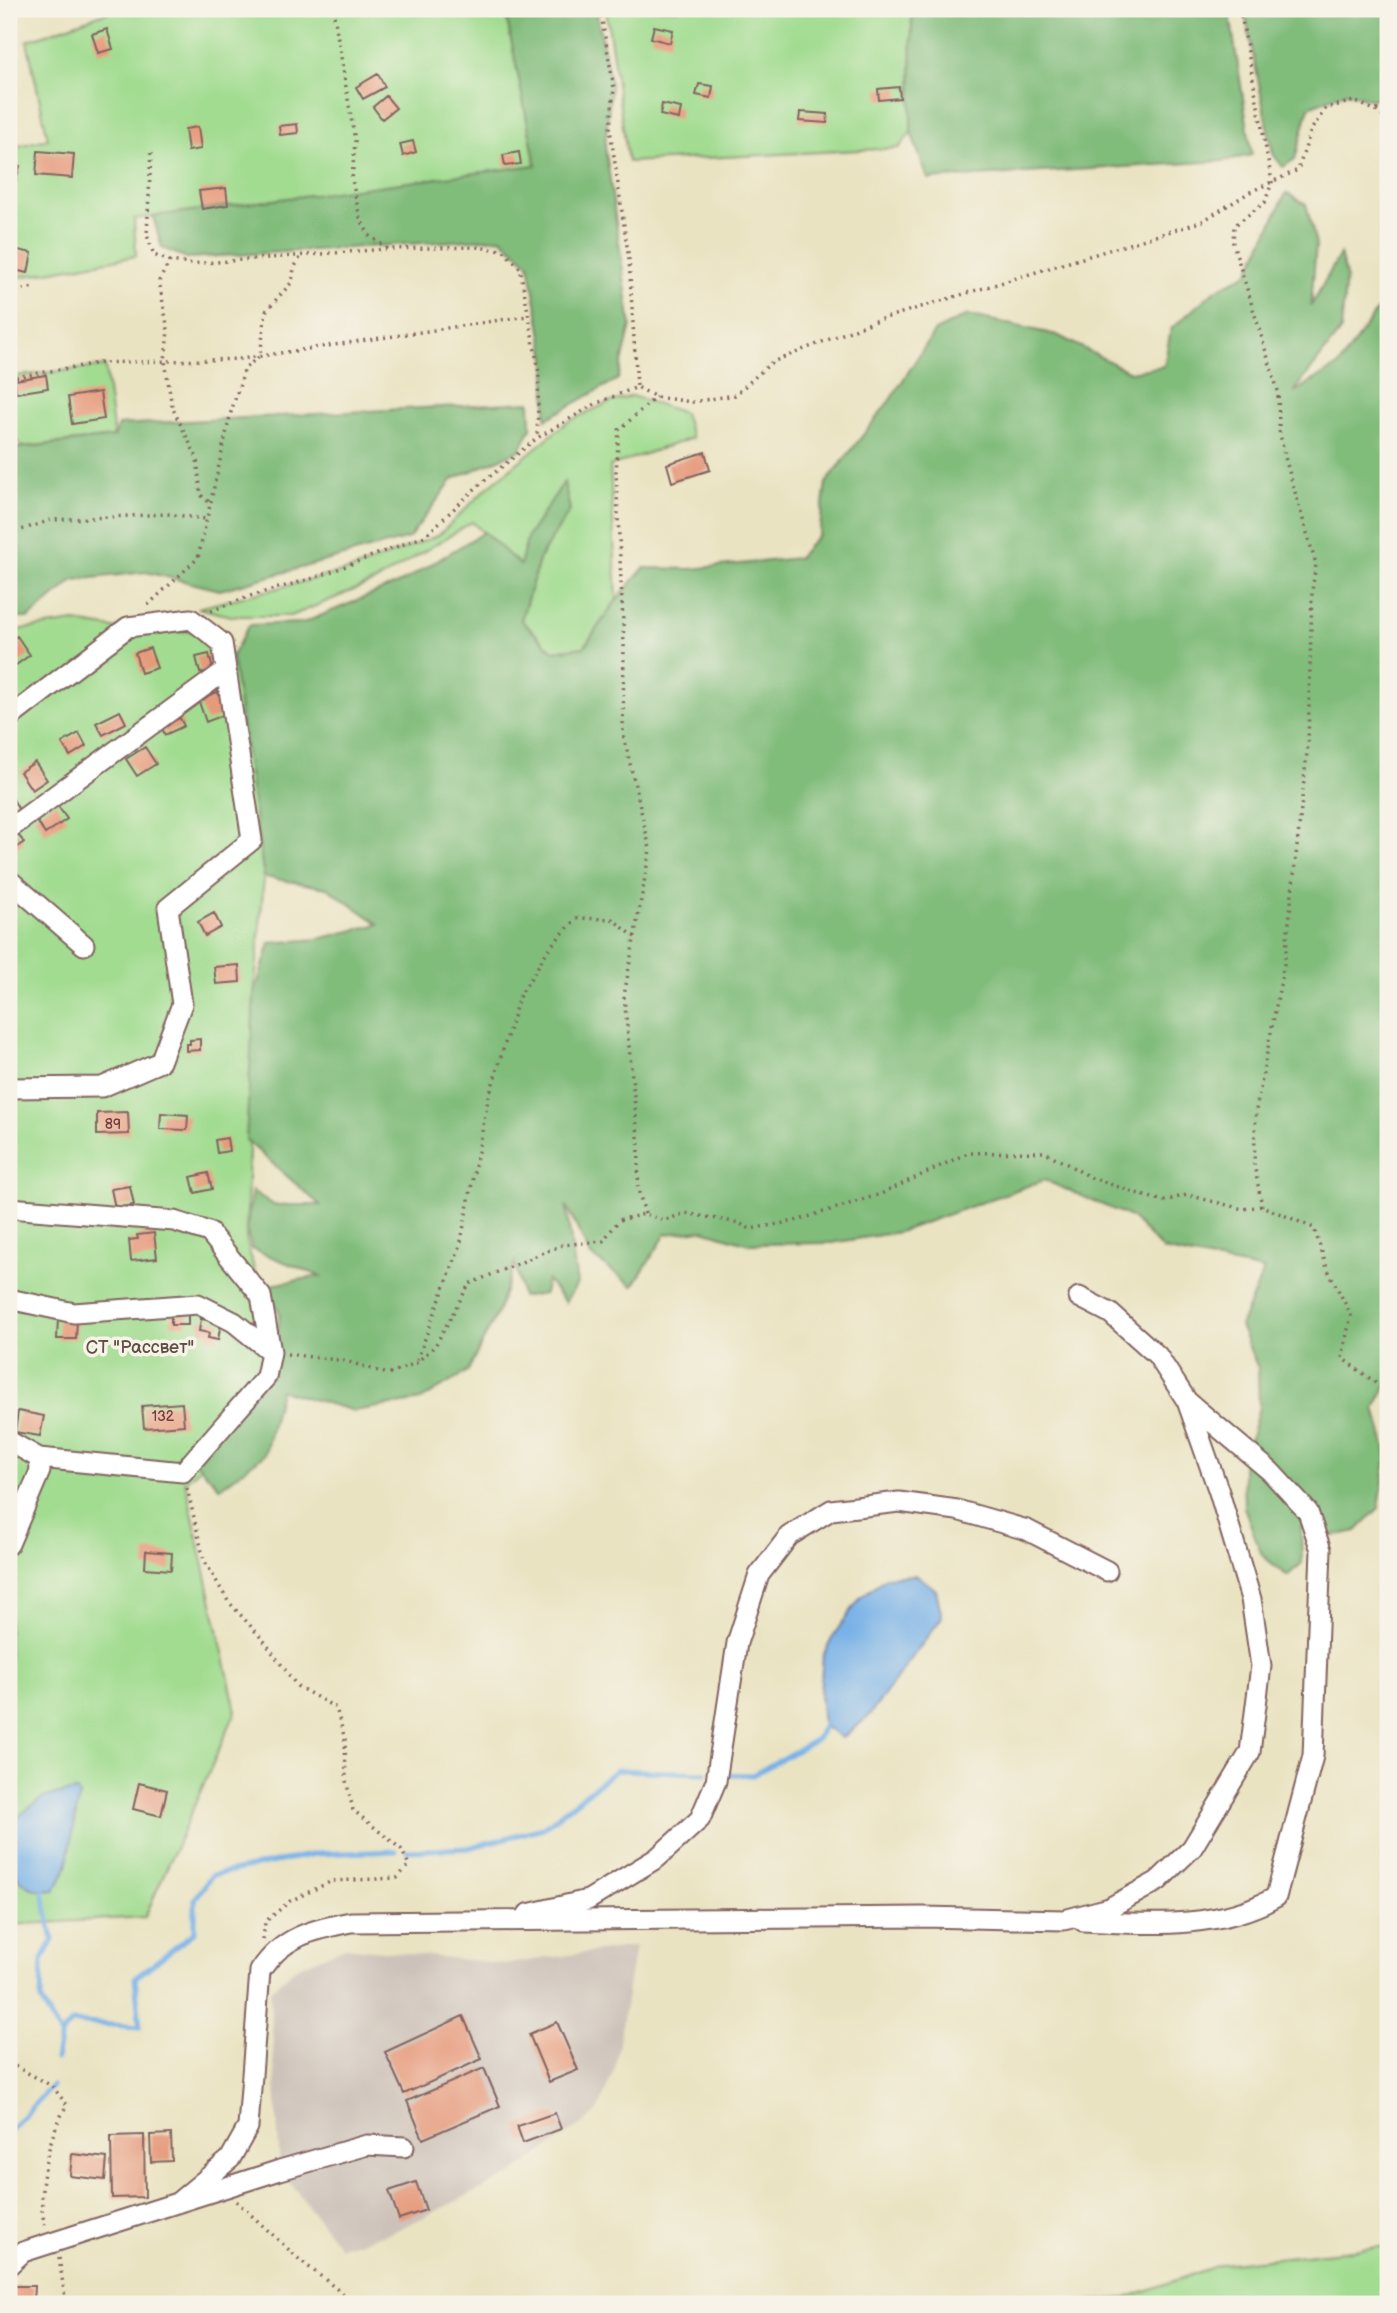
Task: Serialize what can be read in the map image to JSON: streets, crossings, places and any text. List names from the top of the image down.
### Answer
{
  "parks": ["СТ \"Рассвет\""],
  "house_numbers": ["89", "132"]
}
